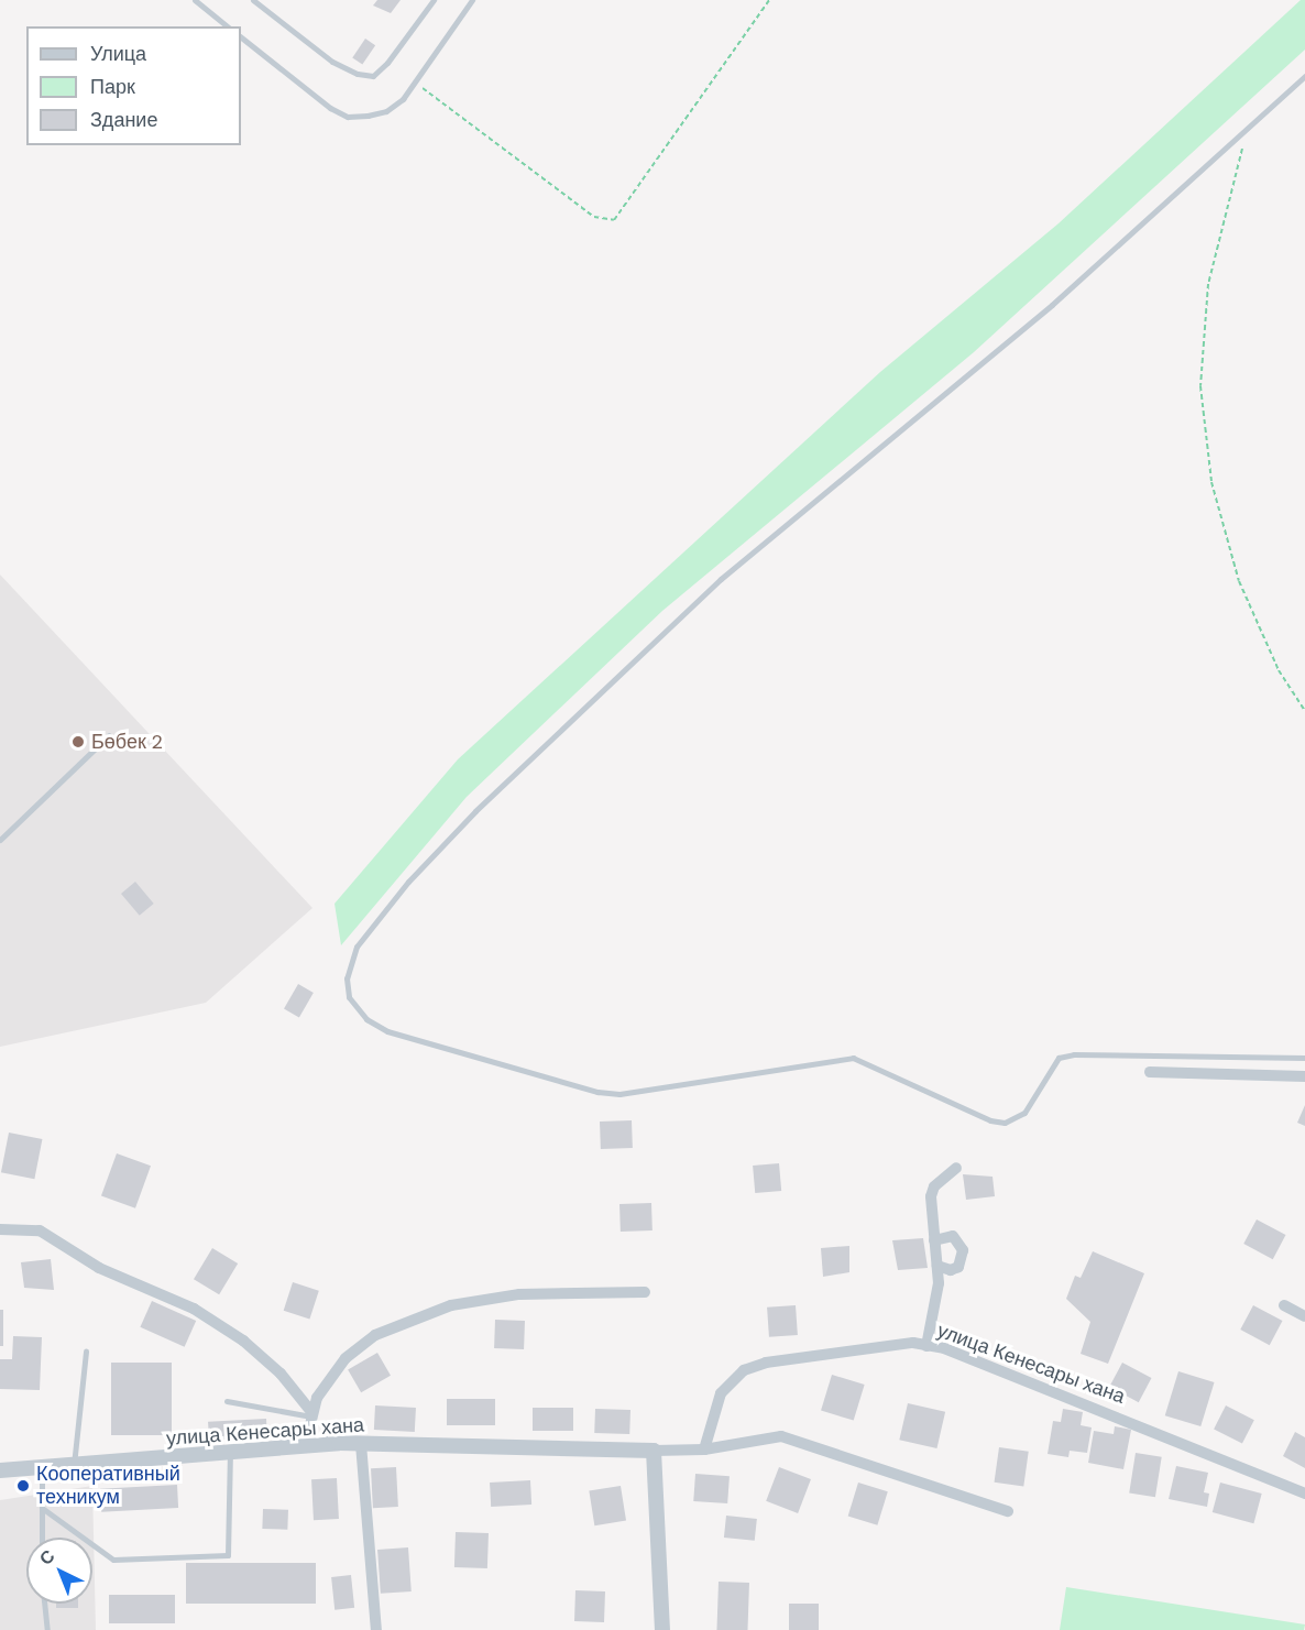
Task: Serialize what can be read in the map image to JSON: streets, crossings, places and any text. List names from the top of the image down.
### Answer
{
  "streets": {
    "street": ["улица Кенесары хана"]
  },
  "places": ["Бөбек 2", "Кооперативный техникум"],
  "legend": ["Улица", "Парк", "Здание"],
  "north": "top left"
}
